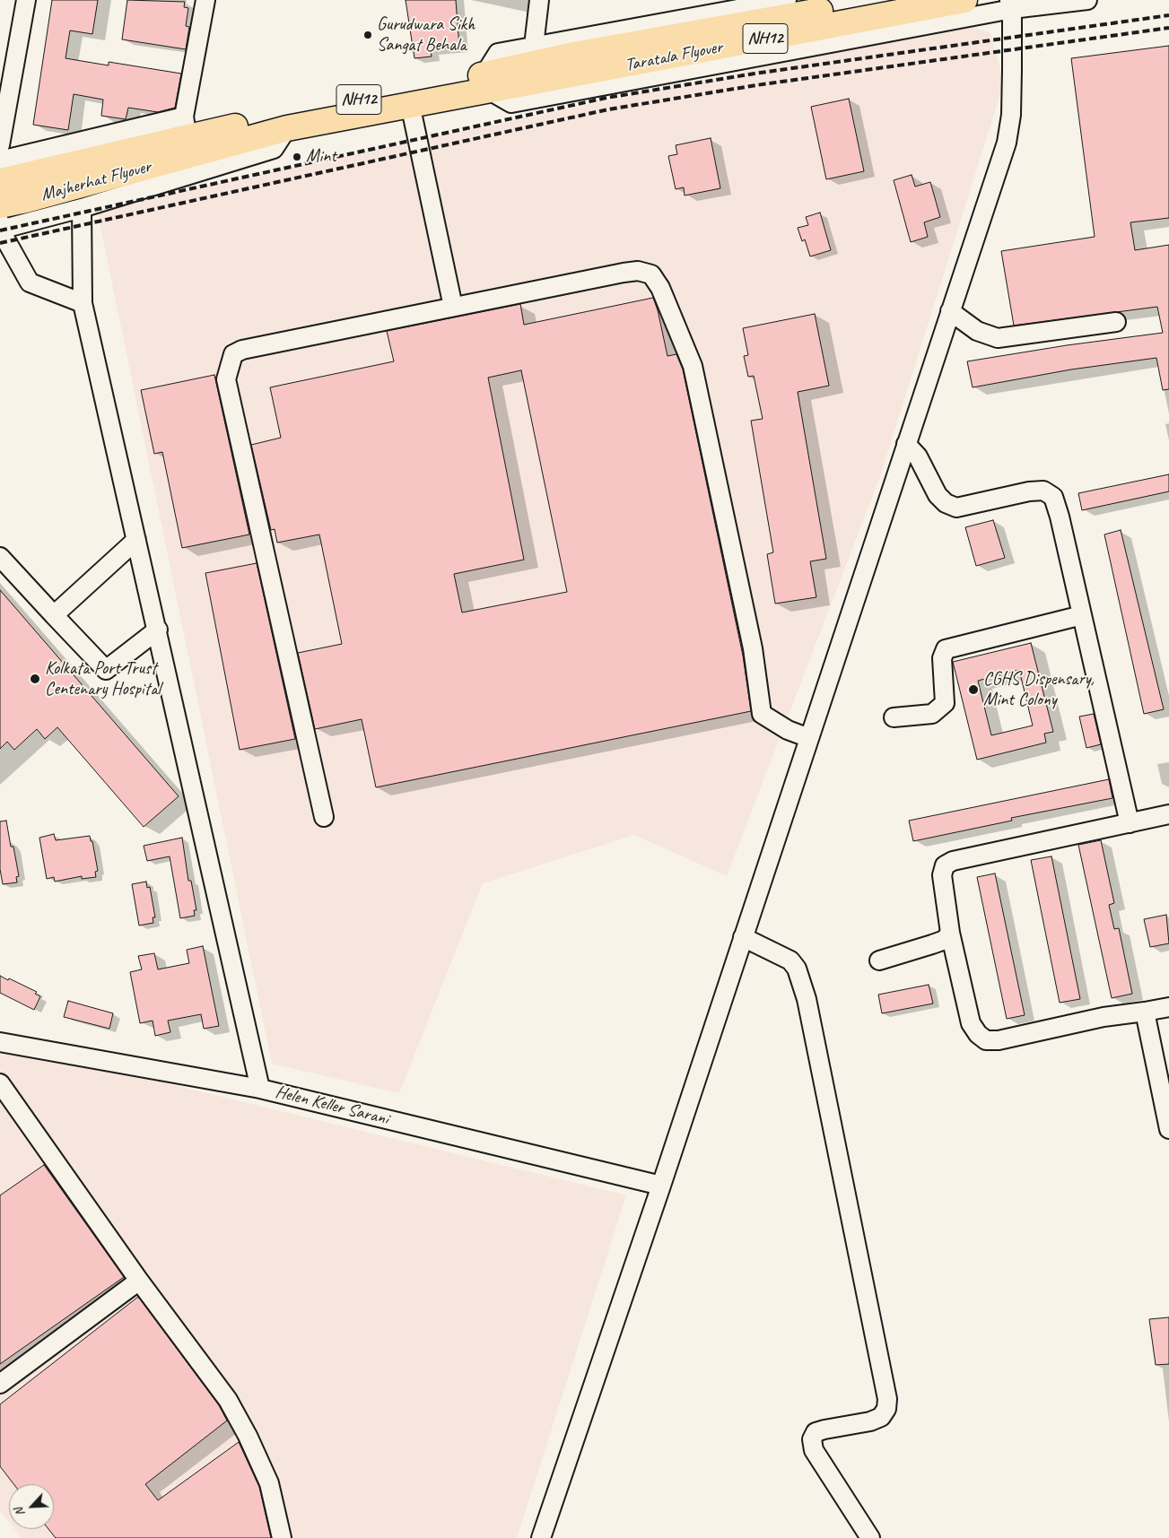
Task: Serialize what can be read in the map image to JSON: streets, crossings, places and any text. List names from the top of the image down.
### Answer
{
  "streets": {
    "highway": ["NH12", "Taratala Flyover", "Majherhat Flyover"],
    "street": ["Helen Keller Sarani"]
  },
  "crossings": [
    ["NH12", "Taratala Flyover"],
    ["NH12", "Majherhat Flyover"]
  ],
  "places": [
    "Gurudwara Sikh Sangat Behala",
    "Mint",
    "Kolkata Port Trust Centenary Hospital",
    "CGHS Dispensary, Mint Colony"
  ],
  "north": "bottom left"
}
